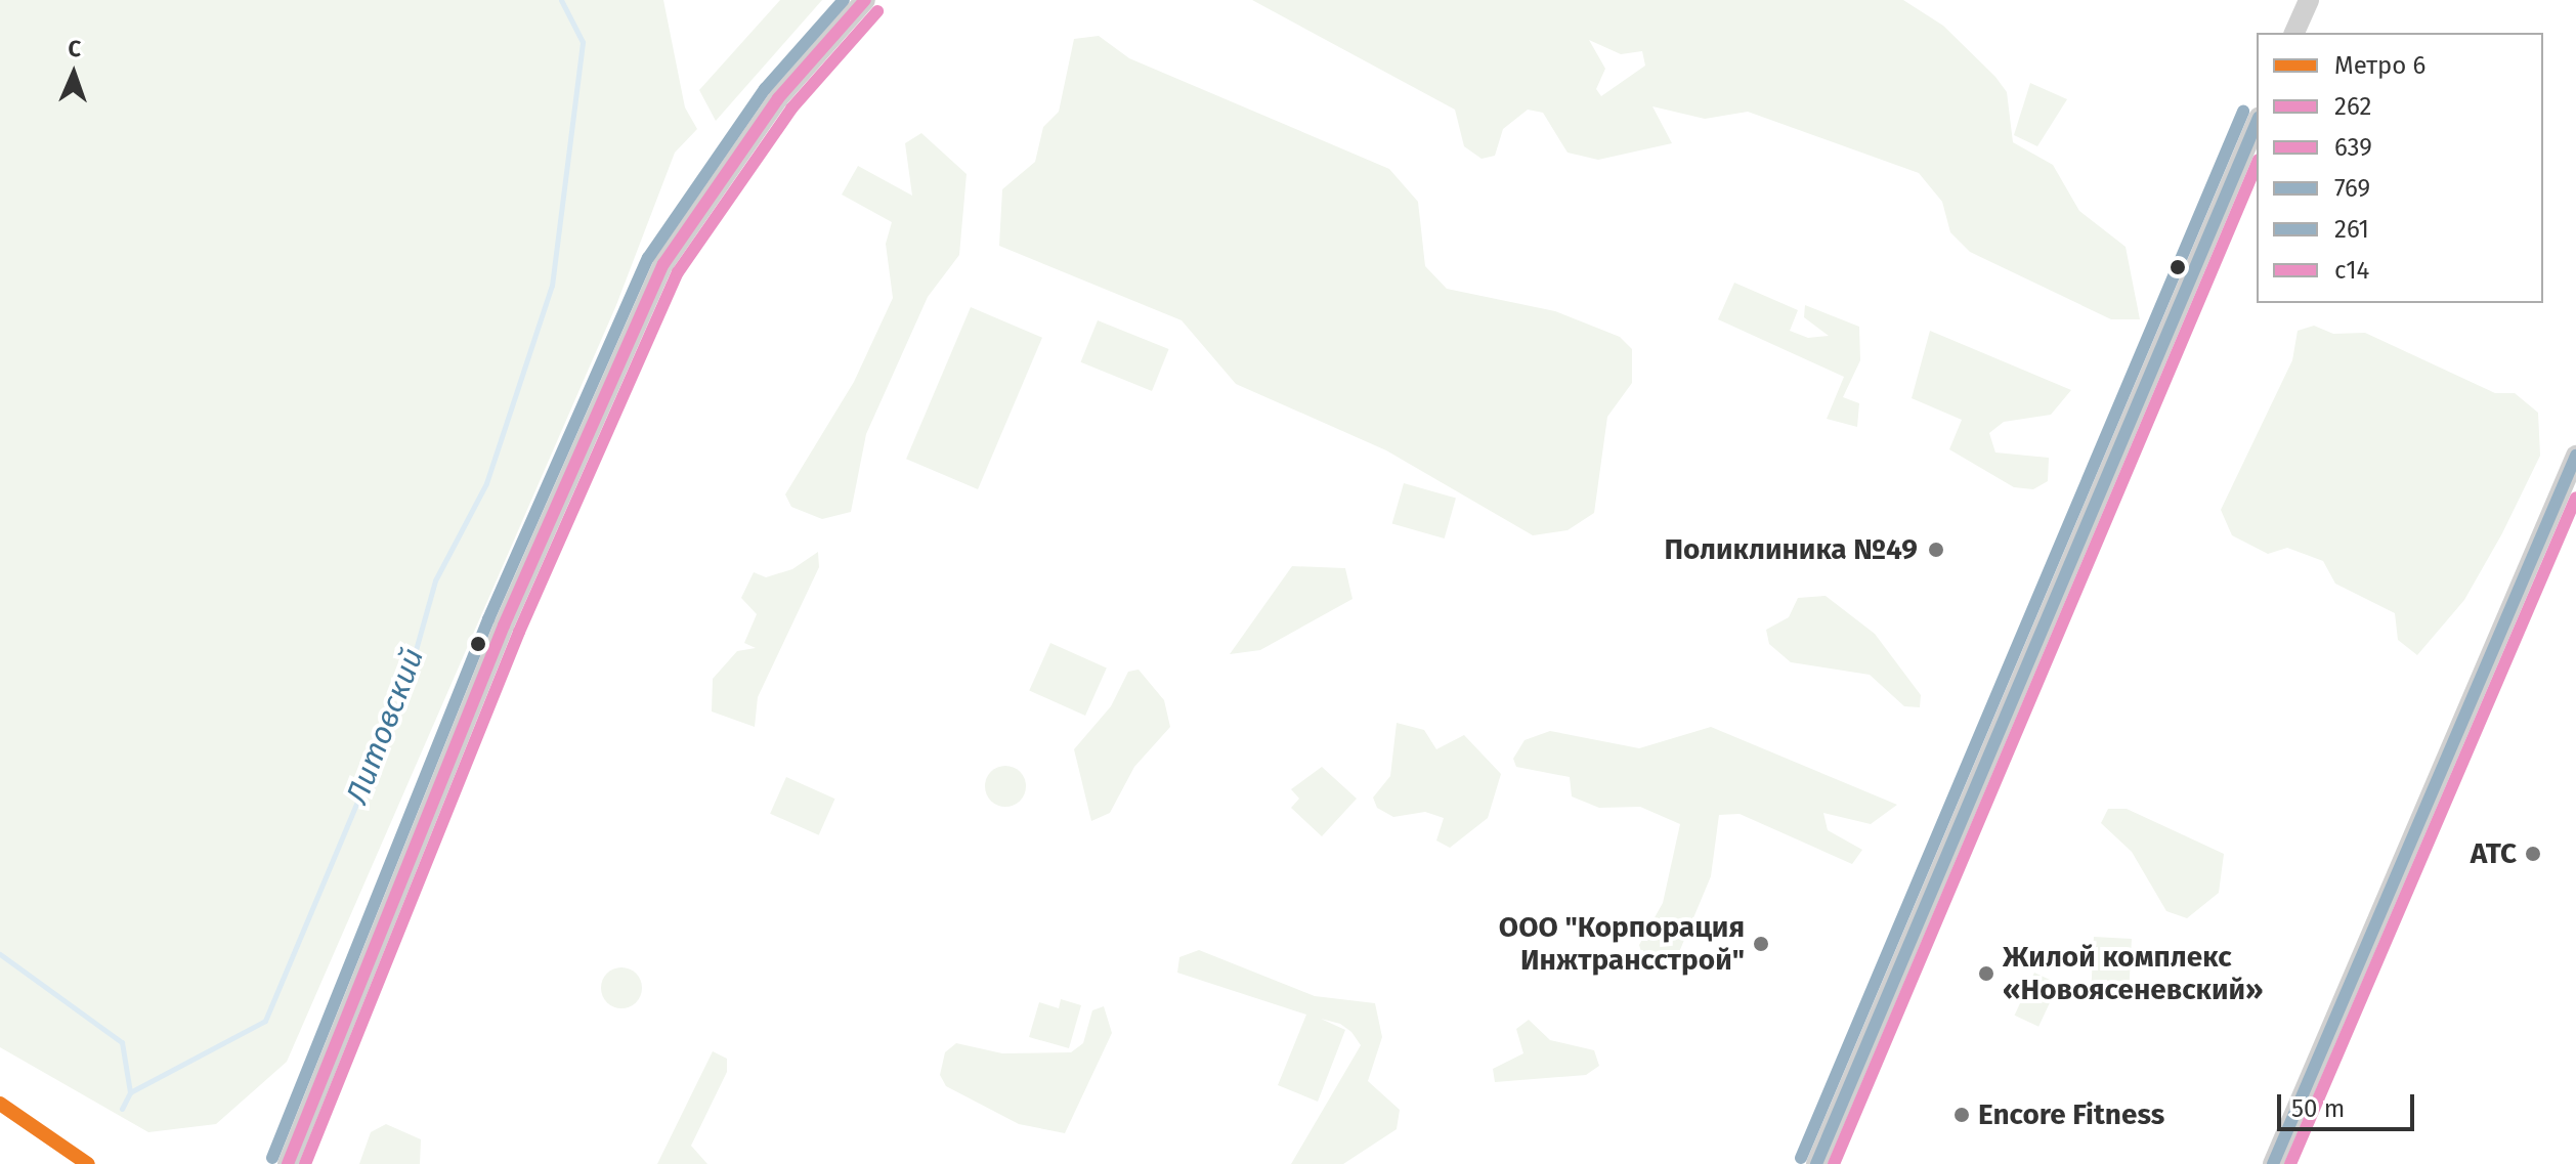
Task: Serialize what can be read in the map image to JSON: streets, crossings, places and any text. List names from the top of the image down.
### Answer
{
  "water": ["Литовский"],
  "places": [
    "Поликлиника №49",
    "АТС",
    "ООО \"Корпорация Инжтрансстрой\"",
    "Жилой комплекс «Новоясеневский»",
    "Encore Fitness"
  ],
  "lines": [
    "transit line 262",
    "transit line 769",
    "transit line 639",
    "transit line 261",
    "transit line с14",
    "metro line 6"
  ],
  "legend": [
    "Метро 6",
    "262",
    "639",
    "769",
    "261",
    "с14"
  ],
  "scale_bar": "50 m",
  "north": "top"
}
